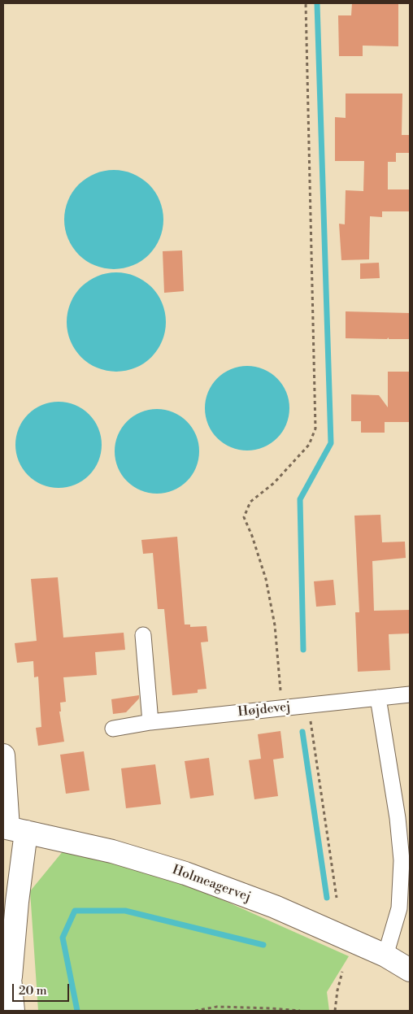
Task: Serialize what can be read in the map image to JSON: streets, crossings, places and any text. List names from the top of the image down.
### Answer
{
  "streets": {
    "street": ["Højdevej", "Holmeagervej"]
  },
  "scale_bar": "20 m"
}
